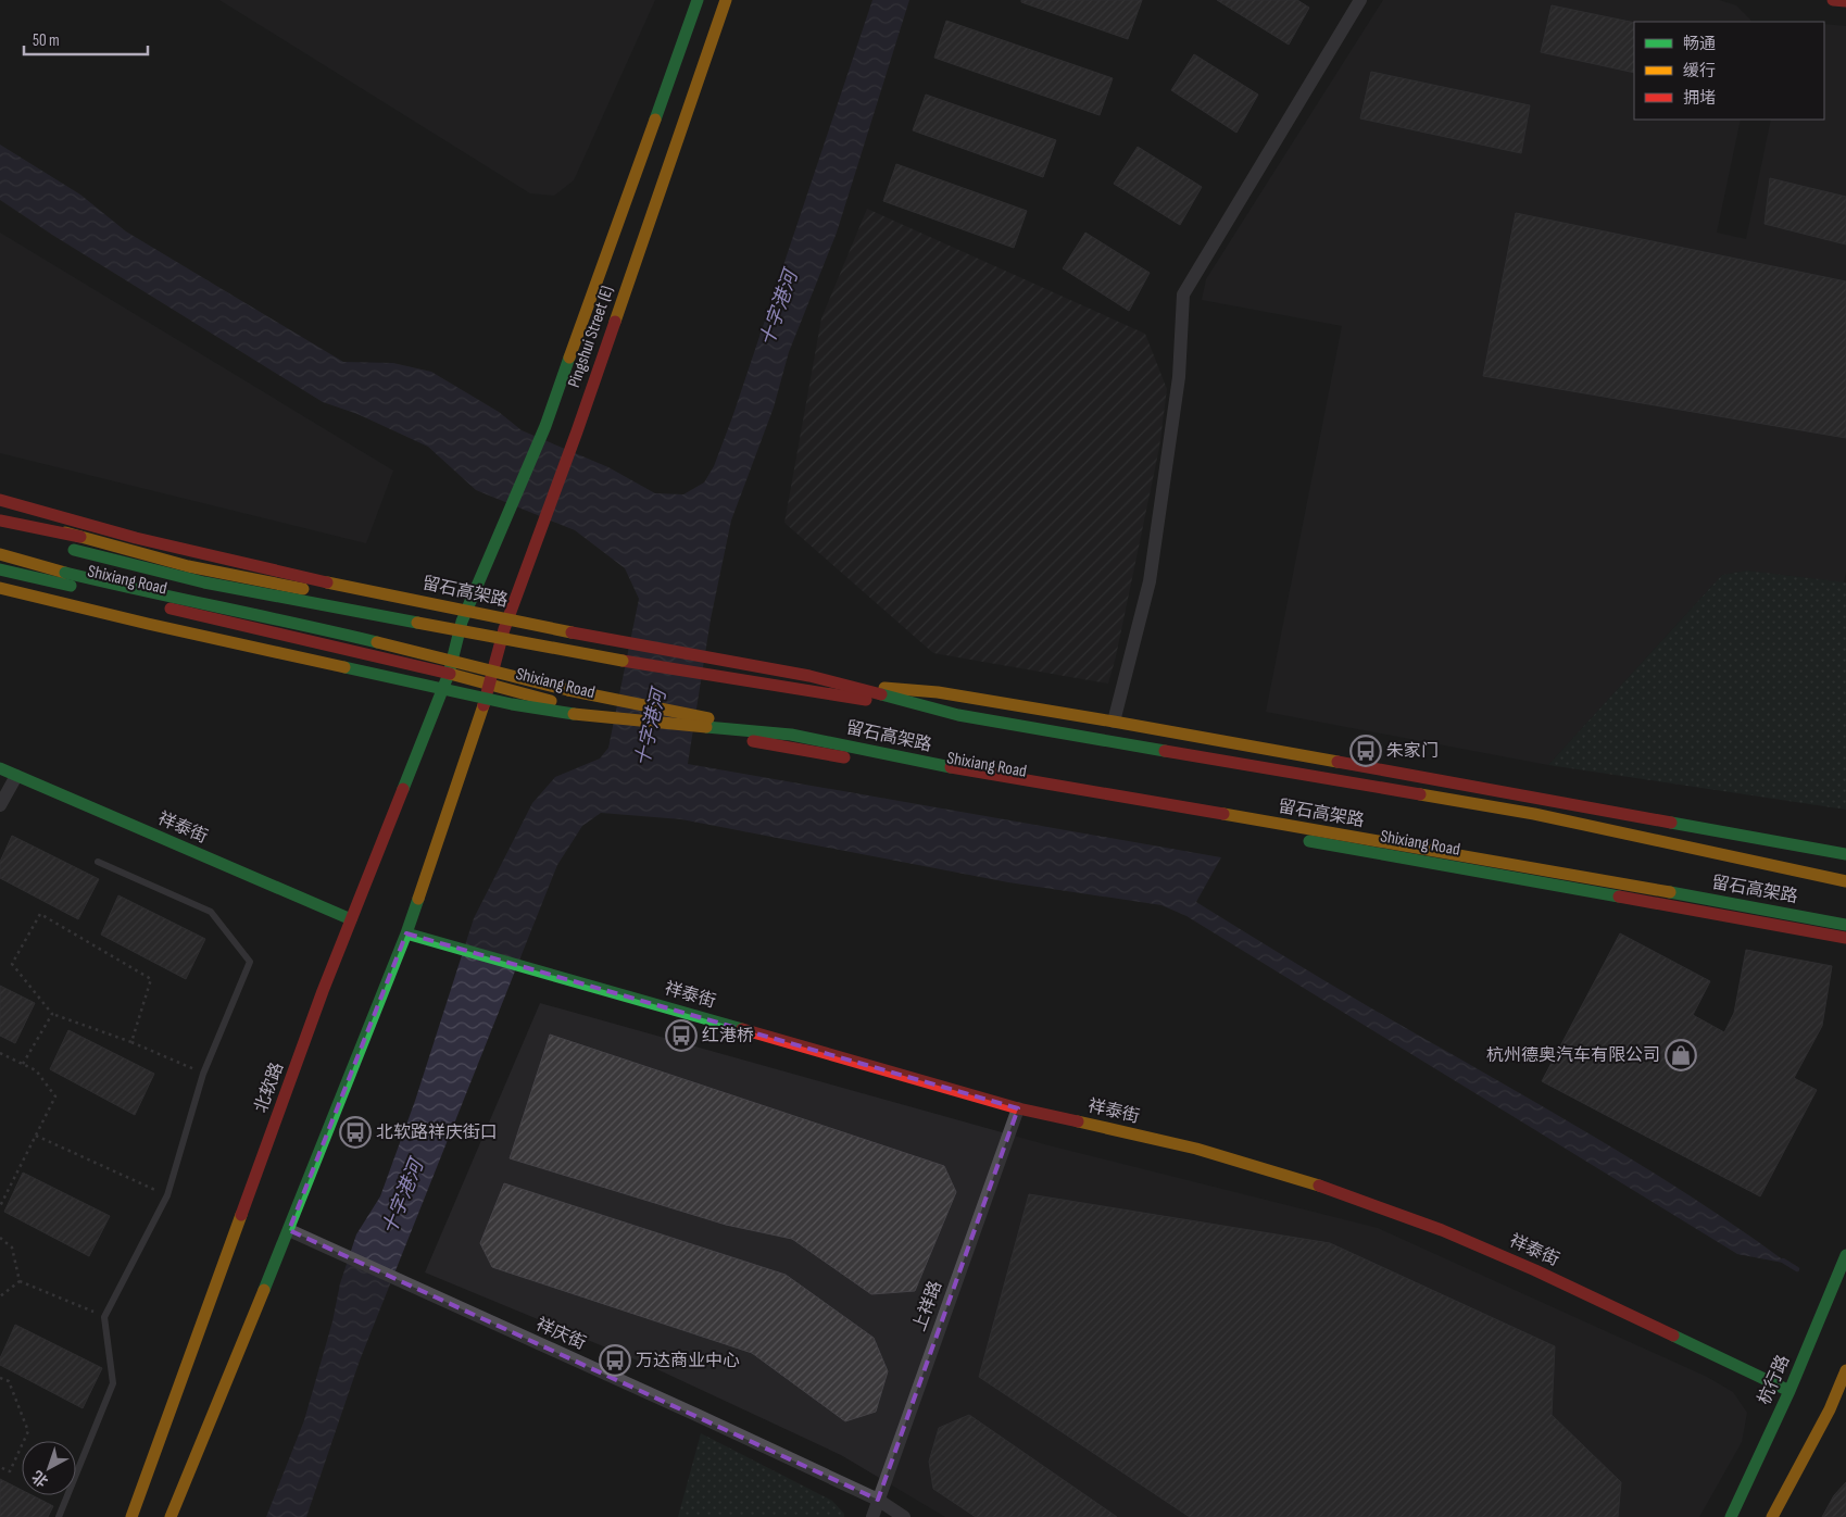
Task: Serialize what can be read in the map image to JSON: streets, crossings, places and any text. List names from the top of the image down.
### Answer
{
  "streets": {
    "main road": [
      "Pingshui Street (E)",
      "Shixiang Road",
      "留石高架路",
      "祥泰街",
      "北软路",
      "杭行路"
    ],
    "street": ["上祥路", "祥庆街"]
  },
  "crossings": [
    ["Pingshui Street (E)", "Shixiang Road"],
    ["Pingshui Street (E)", "北软路"],
    ["Shixiang Road", "北软路"],
    ["祥泰街", "北软路"],
    ["祥泰街", "上祥路"],
    ["祥泰街", "杭行路"],
    ["上祥路", "祥庆街"]
  ],
  "water": ["十字港河"],
  "places": {
    "bus stop": [
      "朱家门",
      "红港桥",
      "北软路祥庆街口",
      "万达商业中心"
    ],
    "shop": ["杭州德奥汽车有限公司"]
  },
  "legend": ["畅通", "缓行", "拥堵"],
  "scale_bar": "50 m",
  "north": "bottom left"
}
